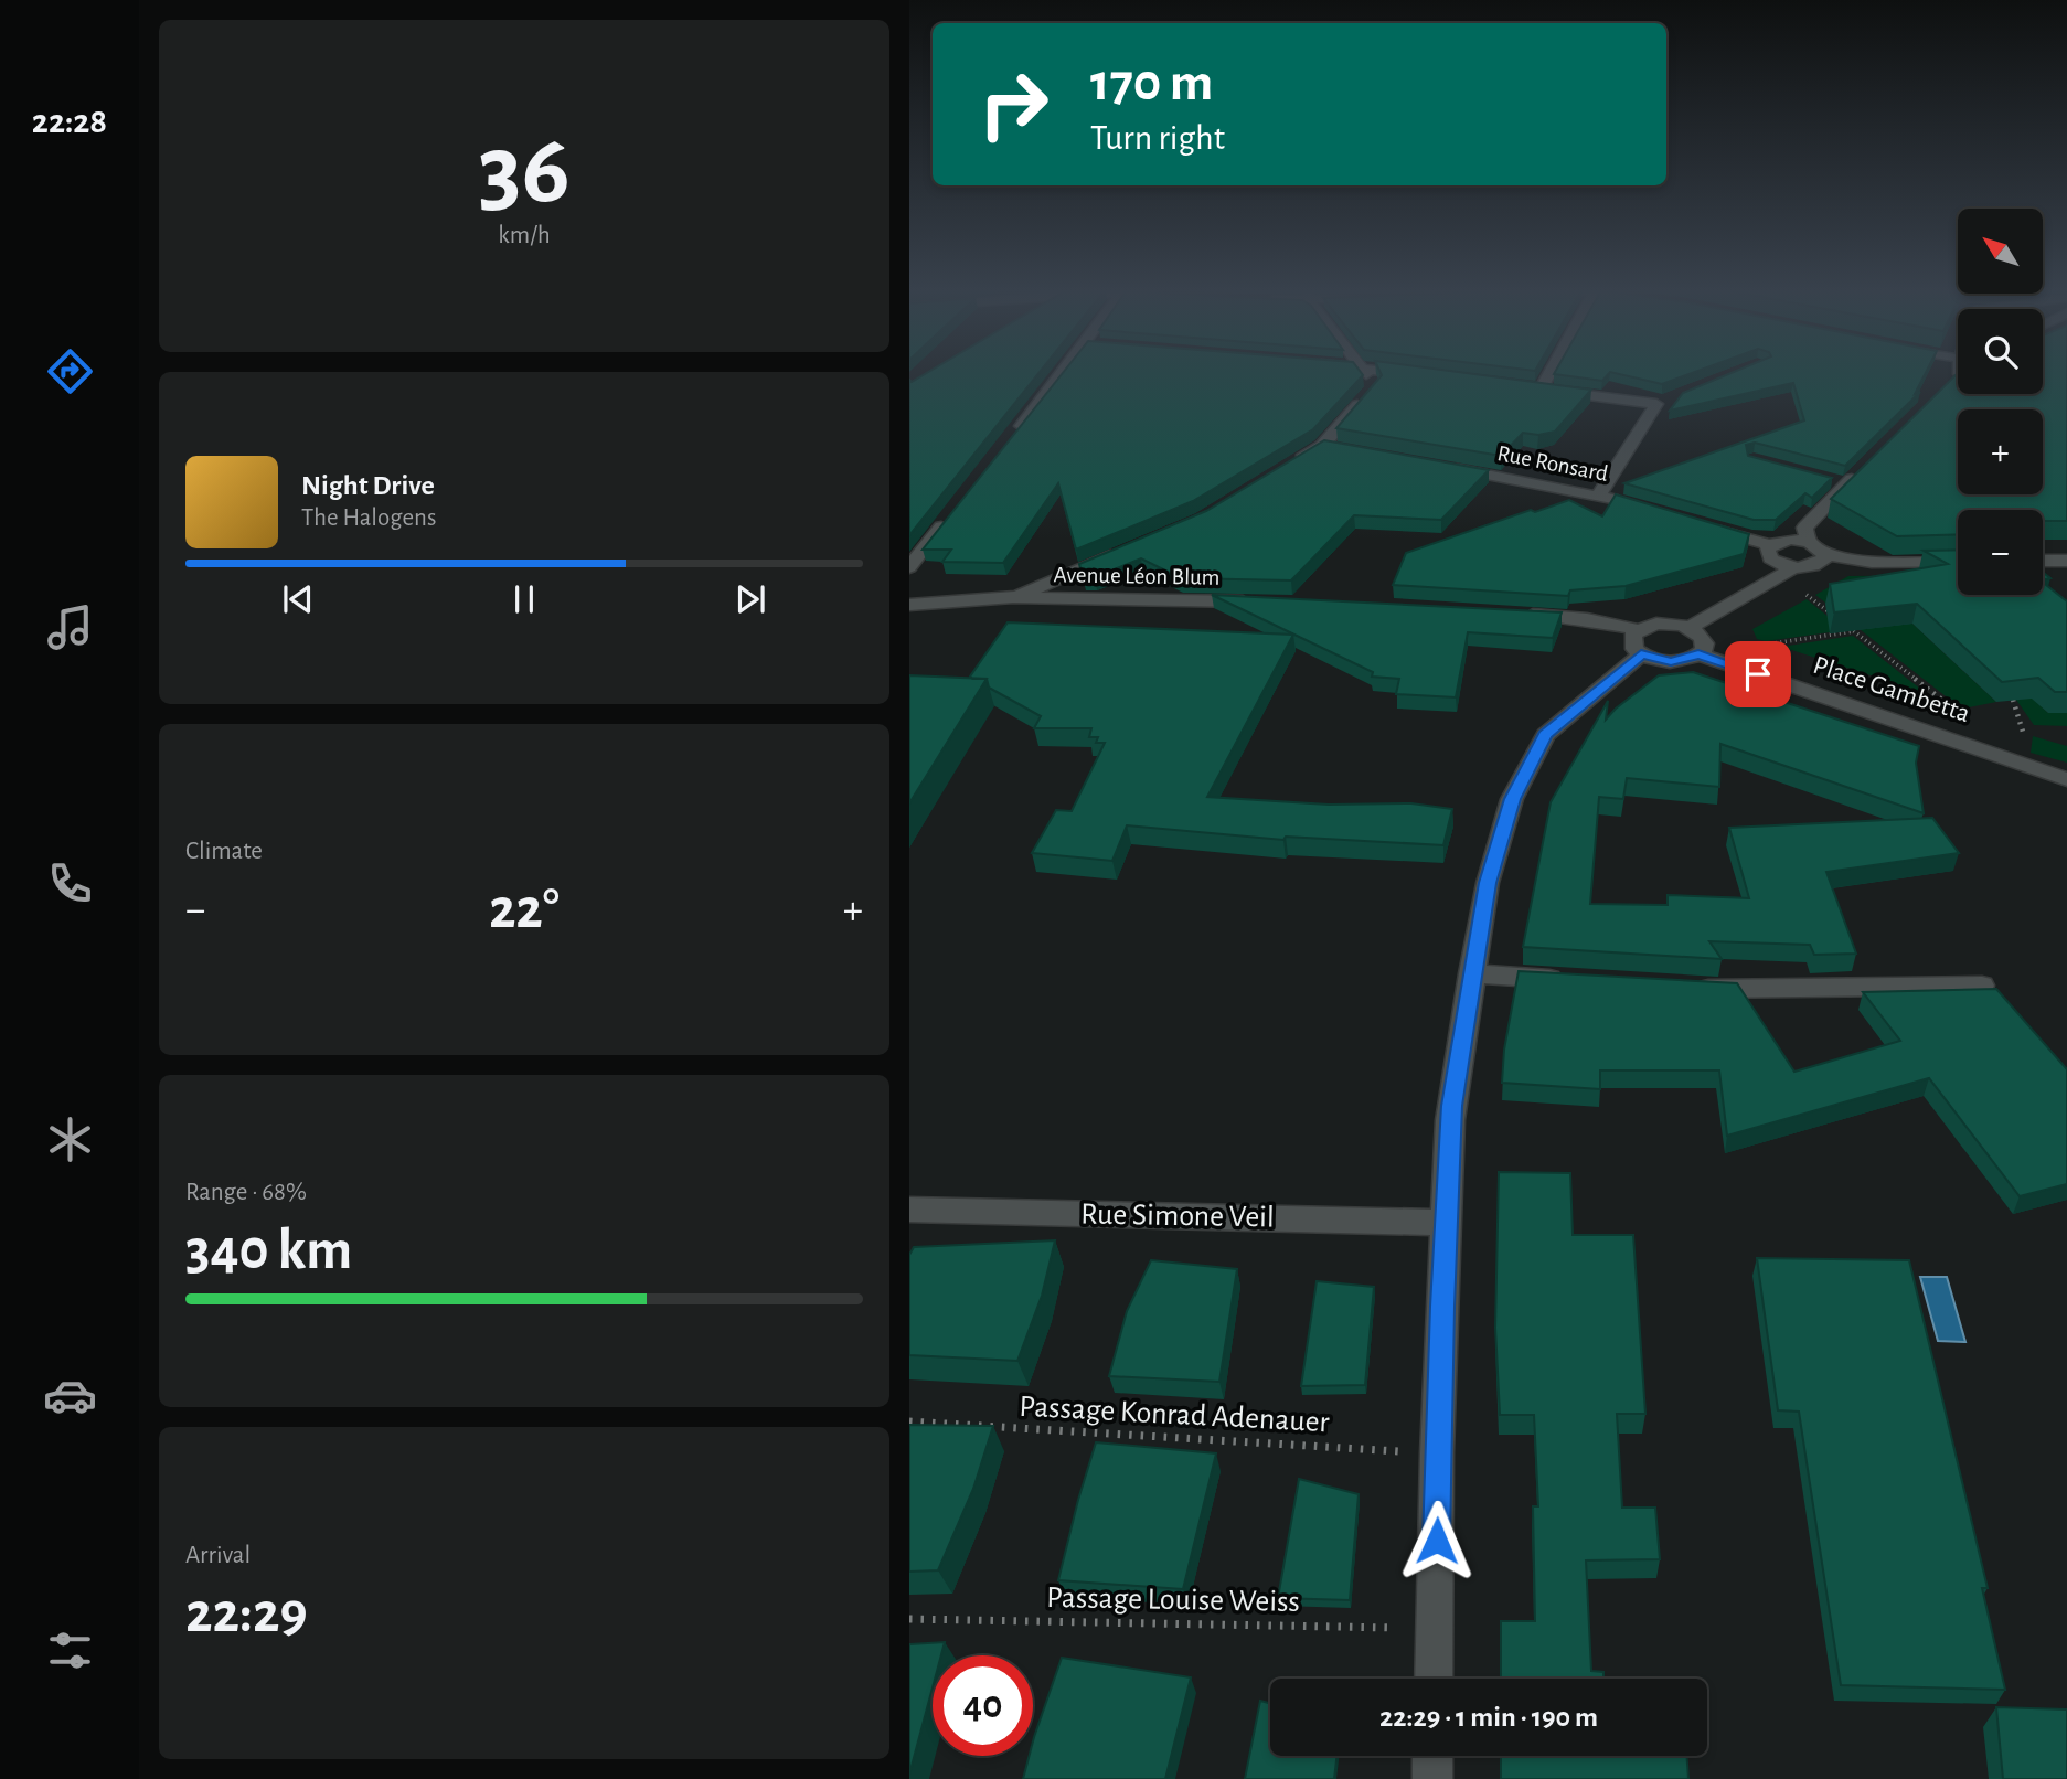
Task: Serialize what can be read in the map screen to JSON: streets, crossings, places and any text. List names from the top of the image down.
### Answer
{
  "streets": {
    "street": [
      "Rue Ronsard",
      "Avenue Léon Blum",
      "Place Gambetta",
      "Rue Simone Veil"
    ],
    "path": ["Passage Konrad Adenauer", "Passage Louise Weiss"]
  },
  "north": "top left",
  "page": {
    "tabs": "22:28",
    "tile": [
      ["36", "km/h"],
      "Climate",
      ["Range · 68%", "340 km"],
      ["Arrival", "22:29"]
    ],
    "turn": ["170 m", "Turn right"],
    "map_buttons": ["+", "−"],
    "song": ["Night Drive", "The Halogens"],
    "heat": ["−", "22°", "+"],
    "limit": "40",
    "trip": "22:29 · 1 min · 190 m"
  }
}
